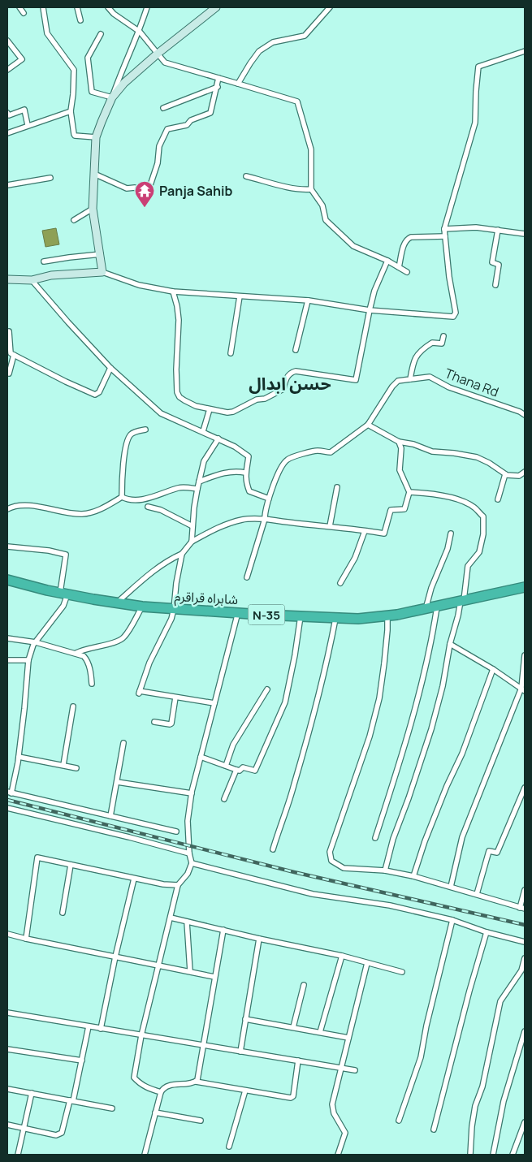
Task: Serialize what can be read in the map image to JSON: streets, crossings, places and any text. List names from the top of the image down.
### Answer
{
  "streets": {
    "highway": ["شاہراہ قراقرم", "N-35"],
    "street": ["Thana Rd"]
  },
  "districts": ["حسن ابدال"],
  "places": {
    "temple": ["Panja Sahib"]
  }
}
